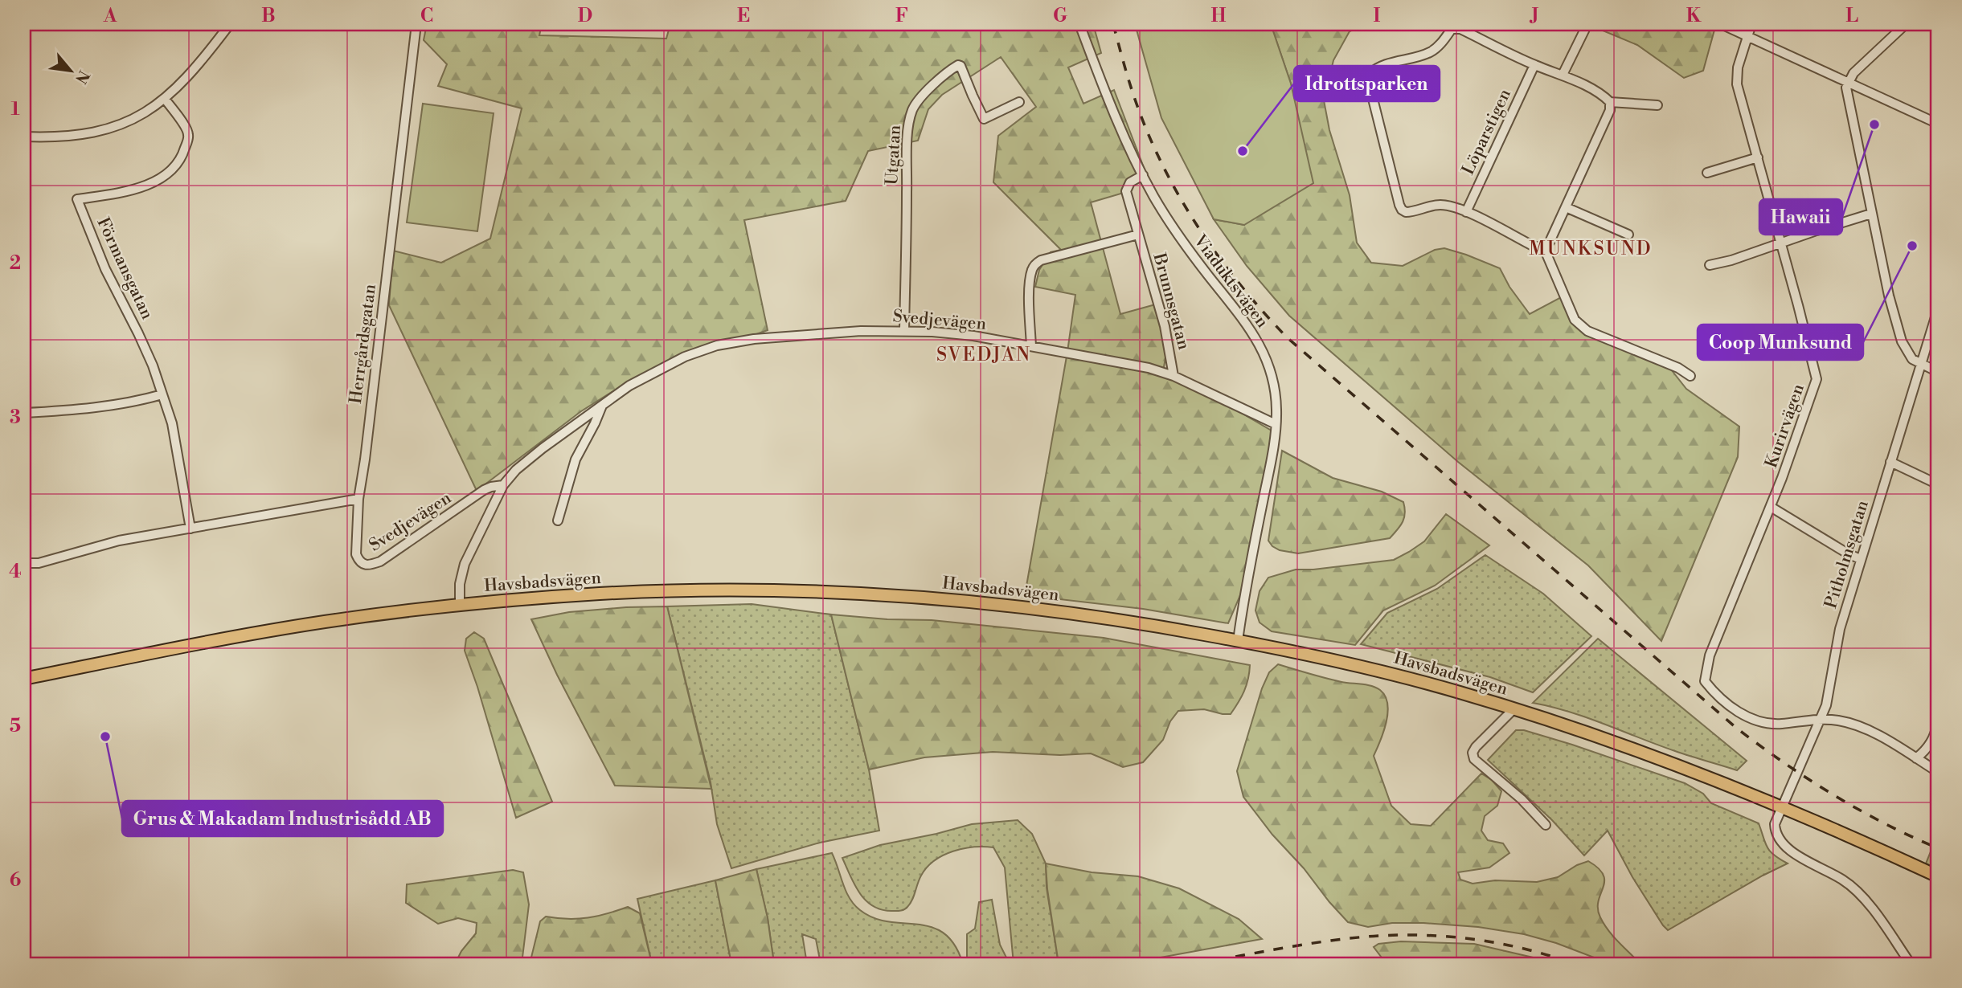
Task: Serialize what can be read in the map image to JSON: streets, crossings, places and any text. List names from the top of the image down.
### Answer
{
  "streets": {
    "main road": ["Havsbadsvägen"],
    "street": [
      "Löparstigen",
      "Utgatan",
      "Förmansgatan",
      "Viaduktsvägen",
      "Brunnsgatan",
      "Svedjevägen",
      "Herrgårdsgatan",
      "Kurirvägen",
      "Pitholmsgatan"
    ]
  },
  "crossings": [
    ["Utgatan", "Svedjevägen"],
    ["Viaduktsvägen", "Brunnsgatan"],
    ["Viaduktsvägen", "Svedjevägen"],
    ["Viaduktsvägen", "Havsbadsvägen"],
    ["Brunnsgatan", "Svedjevägen"],
    ["Svedjevägen", "Herrgårdsgatan"],
    ["Svedjevägen", "Havsbadsvägen"],
    ["Kurirvägen", "Pitholmsgatan"],
    ["Pitholmsgatan", "Havsbadsvägen"]
  ],
  "districts": ["MUNKSUND", "SVEDJAN"],
  "places": [
    "Hawaii",
    "Idrottsparken",
    "Coop Munksund",
    "Grus & Makadam Industrisådd AB"
  ],
  "north": "bottom right",
  "grid": {
    "columns": [
      "A",
      "B",
      "C",
      "D",
      "E",
      "F",
      "G",
      "H",
      "I",
      "J",
      "K",
      "L"
    ],
    "rows": [
      "1",
      "2",
      "3",
      "4",
      "5",
      "6"
    ]
  }
}
